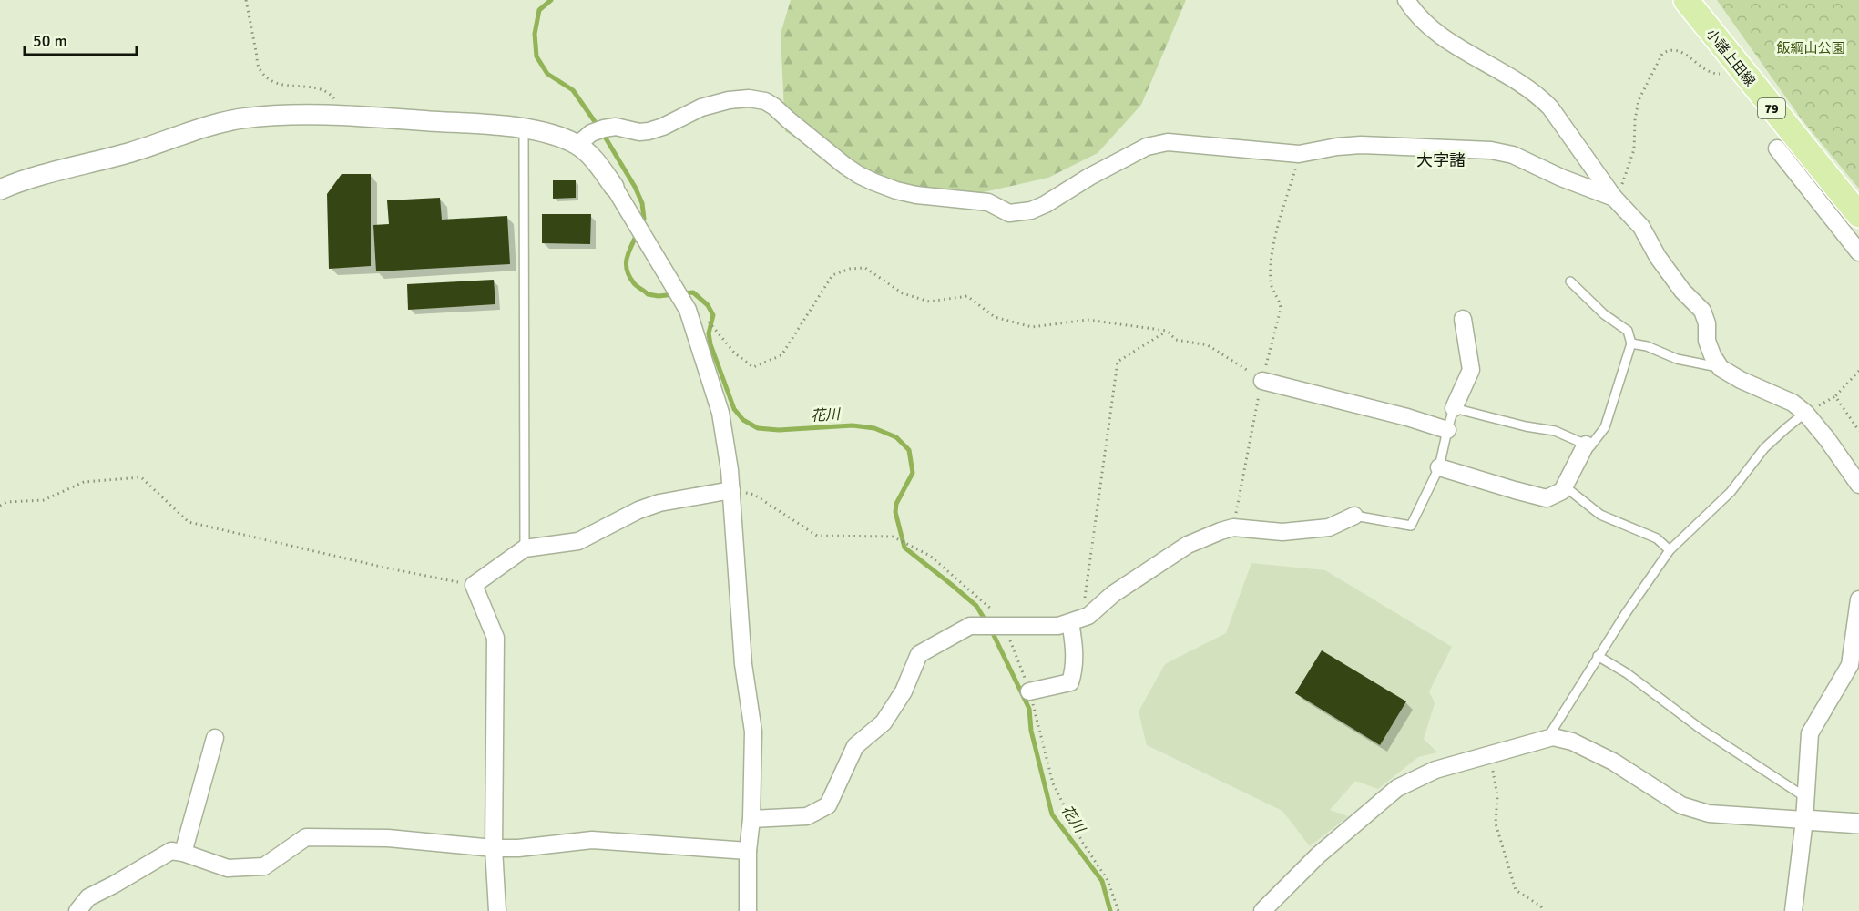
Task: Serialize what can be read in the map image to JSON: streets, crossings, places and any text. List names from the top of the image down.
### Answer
{
  "streets": {
    "main road": ["小諸上田線", "79"]
  },
  "districts": ["大字諸"],
  "water": ["花川"],
  "parks": ["飯綱山公園"],
  "scale_bar": "50 m"
}
